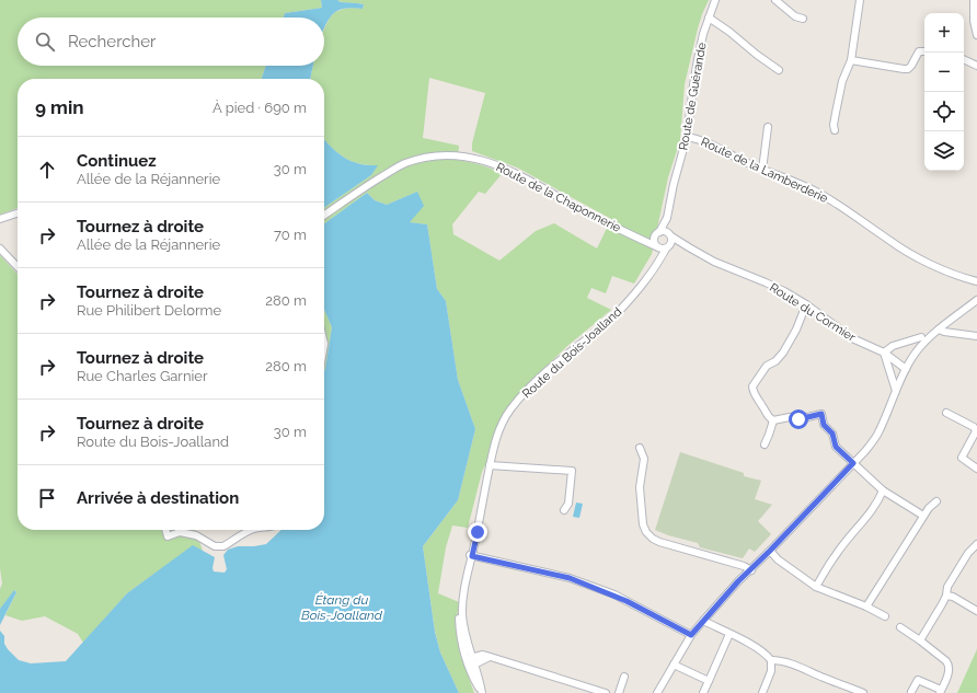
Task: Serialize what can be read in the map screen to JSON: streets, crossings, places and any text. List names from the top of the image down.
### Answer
{
  "streets": {
    "street": [
      "Route de Guérande",
      "Route de la Lamberderie",
      "Route de la Chaponnerie",
      "Route du Cormier",
      "Route du Bois-Joalland"
    ]
  },
  "crossings": [
    ["Route de Guérande", "Route de la Lamberderie"],
    ["Route de Guérande", "Route de la Chaponnerie"],
    ["Route de Guérande", "Route du Cormier"],
    ["Route de Guérande", "Route du Bois-Joalland"],
    ["Route de la Chaponnerie", "Route du Cormier"],
    ["Route de la Chaponnerie", "Route du Bois-Joalland"],
    ["Route du Cormier", "Route du Bois-Joalland"]
  ],
  "water": ["Étang du Bois-Joalland"],
  "page": {
    "map_buttons": ["+", "−"],
    "search": "Rechercher",
    "heading": ["9 min", "À pied · 690 m"],
    "list": [
      ["Continuez", "Allée de la Réjannerie", "30 m"],
      ["Tournez à droite", "Allée de la Réjannerie", "70 m"],
      ["Tournez à droite", "Rue Philibert Delorme", "280 m"],
      ["Tournez à droite", "Rue Charles Garnier", "280 m"],
      ["Tournez à droite", "Route du Bois-Joalland", "30 m"],
      "Arrivée à destination"
    ]
  }
}
